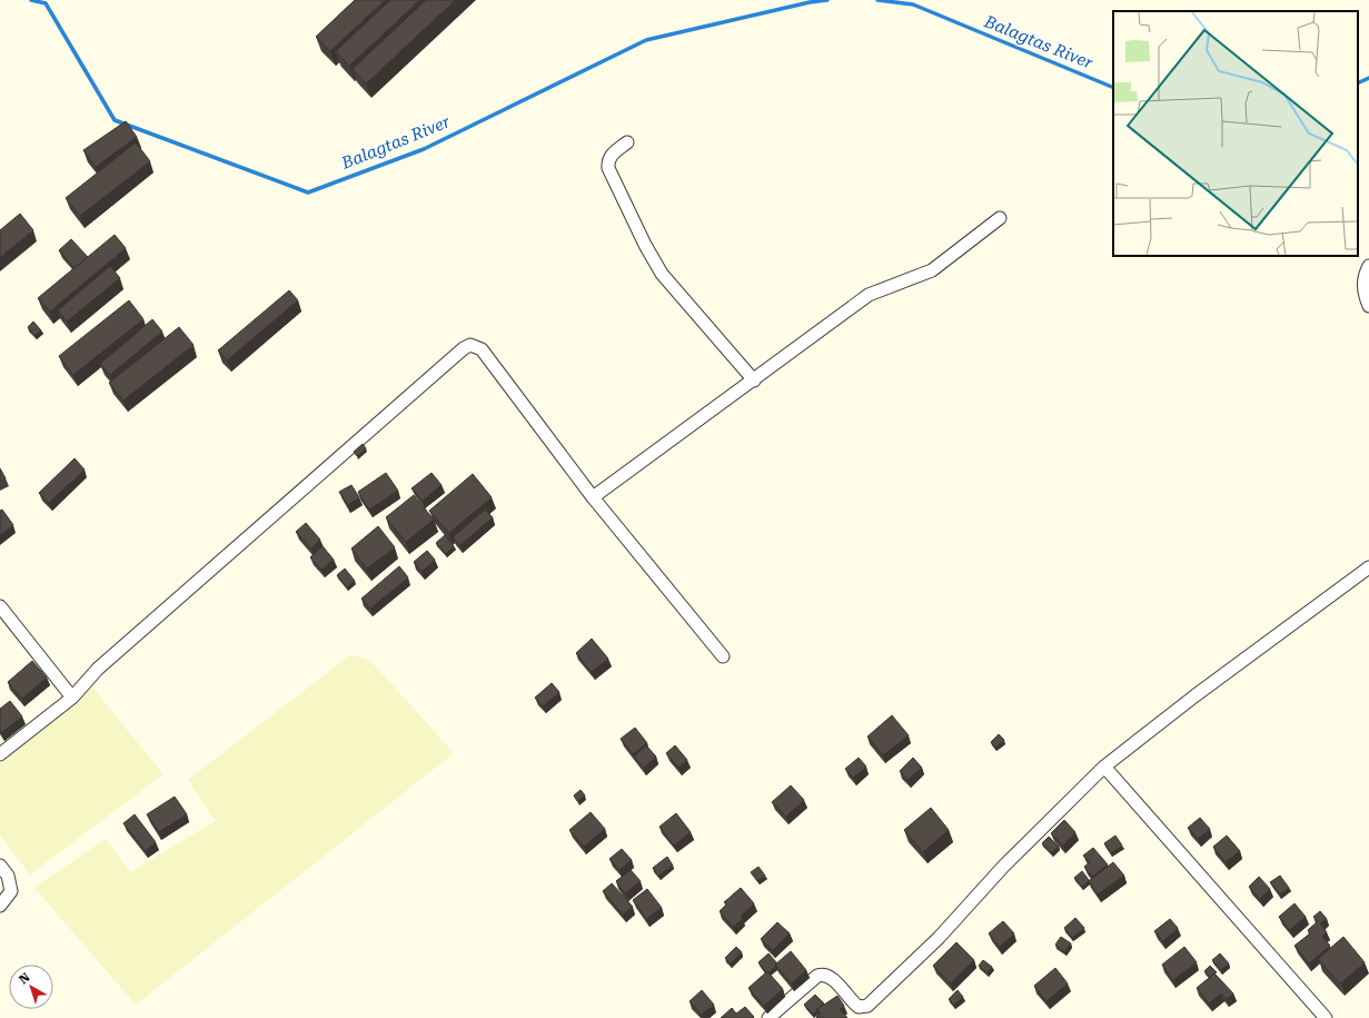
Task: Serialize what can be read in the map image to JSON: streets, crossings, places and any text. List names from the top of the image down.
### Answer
{
  "water": ["Balagtas River"],
  "north": "top left"
}
